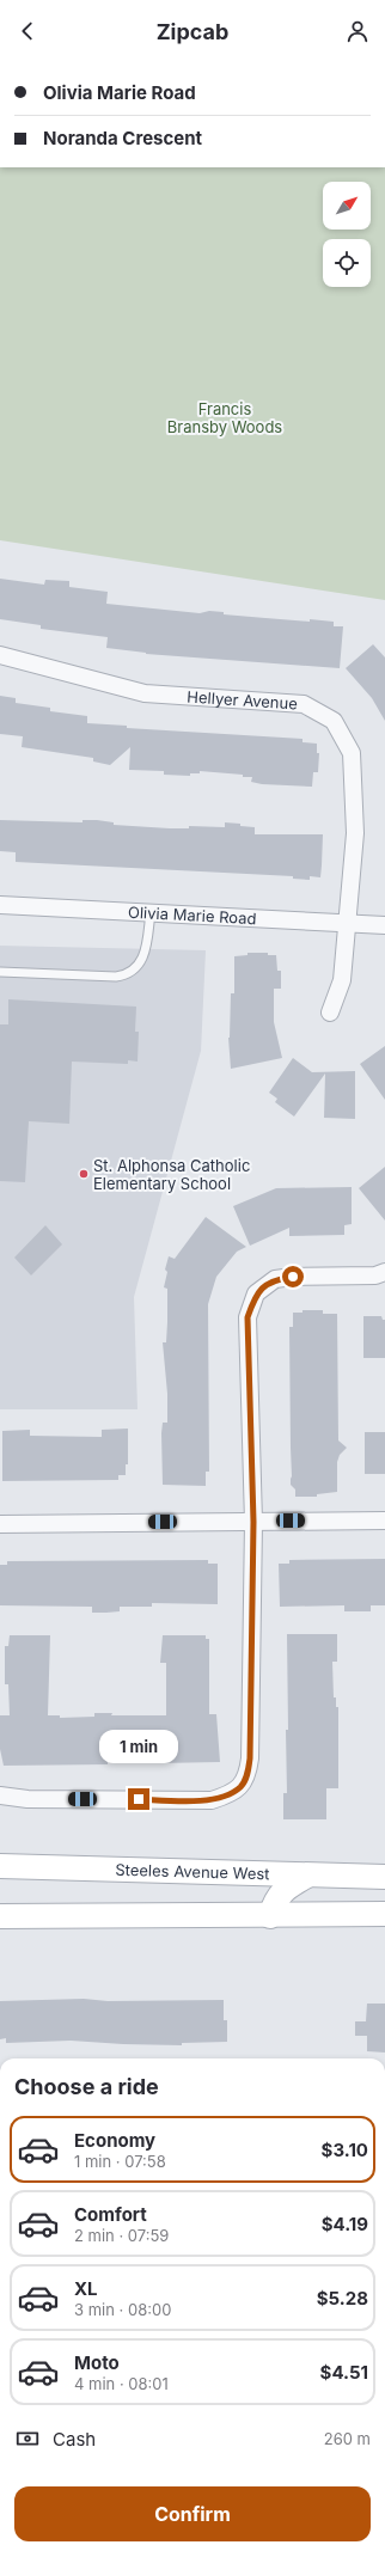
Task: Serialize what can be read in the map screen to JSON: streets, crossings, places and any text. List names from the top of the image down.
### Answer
{
  "streets": {
    "main road": ["Steeles Avenue West"],
    "street": ["Hellyer Avenue", "Olivia Marie Road"]
  },
  "crossings": [
    ["Hellyer Avenue", "Olivia Marie Road"]
  ],
  "parks": ["Francis Bransby Woods"],
  "places": ["St. Alphonsa Catholic Elementary School"],
  "north": "top right",
  "page": {
    "header": "Zipcab",
    "banner": ["Olivia Marie Road", "Noranda Crescent"],
    "bubble": "1 min",
    "heading": "Choose a ride",
    "list": [
      {
        "name": "Economy",
        "note": "1 min · 07:58",
        "value": "$3.10"
      },
      {
        "name": "Comfort",
        "note": "2 min · 07:59",
        "value": "$4.19"
      },
      {
        "name": "XL",
        "note": "3 min · 08:00",
        "value": "$5.28"
      },
      {
        "name": "Moto",
        "note": "4 min · 08:01",
        "value": "$4.51"
      }
    ],
    "pay": ["Cash", "260 m"],
    "buttons": "Confirm"
  }
}
